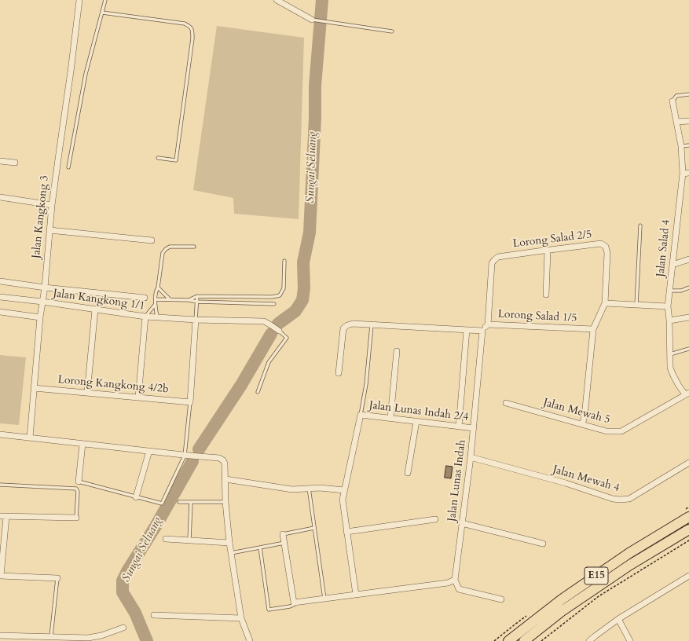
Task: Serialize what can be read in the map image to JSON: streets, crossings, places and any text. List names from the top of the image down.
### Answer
{
  "streets": {
    "highway": ["E15"],
    "street": [
      "Jalan Kangkong 3",
      "Lorong Salad 2/5",
      "Jalan Salad 4",
      "Jalan Kangkong 1/1",
      "Lorong Salad 1/5",
      "Lorong Kangkong 4/2b",
      "Jalan Lunas Indah 2/4",
      "Jalan Mewah 5",
      "Jalan Mewah 4",
      "Jalan Lunas Indah"
    ]
  },
  "crossings": [
    ["Jalan Kangkong 3", "Jalan Kangkong 1/1"],
    ["Jalan Kangkong 3", "Lorong Kangkong 4/2b"],
    ["Lorong Salad 2/5", "Lorong Salad 1/5"],
    ["Lorong Salad 2/5", "Jalan Mewah 5"],
    ["Jalan Salad 4", "Jalan Mewah 5"],
    ["Lorong Salad 1/5", "Jalan Lunas Indah"],
    ["Jalan Lunas Indah 2/4", "Jalan Lunas Indah"],
    ["Jalan Mewah 4", "Jalan Lunas Indah"]
  ],
  "water": ["Sungai Seluang"]
}
